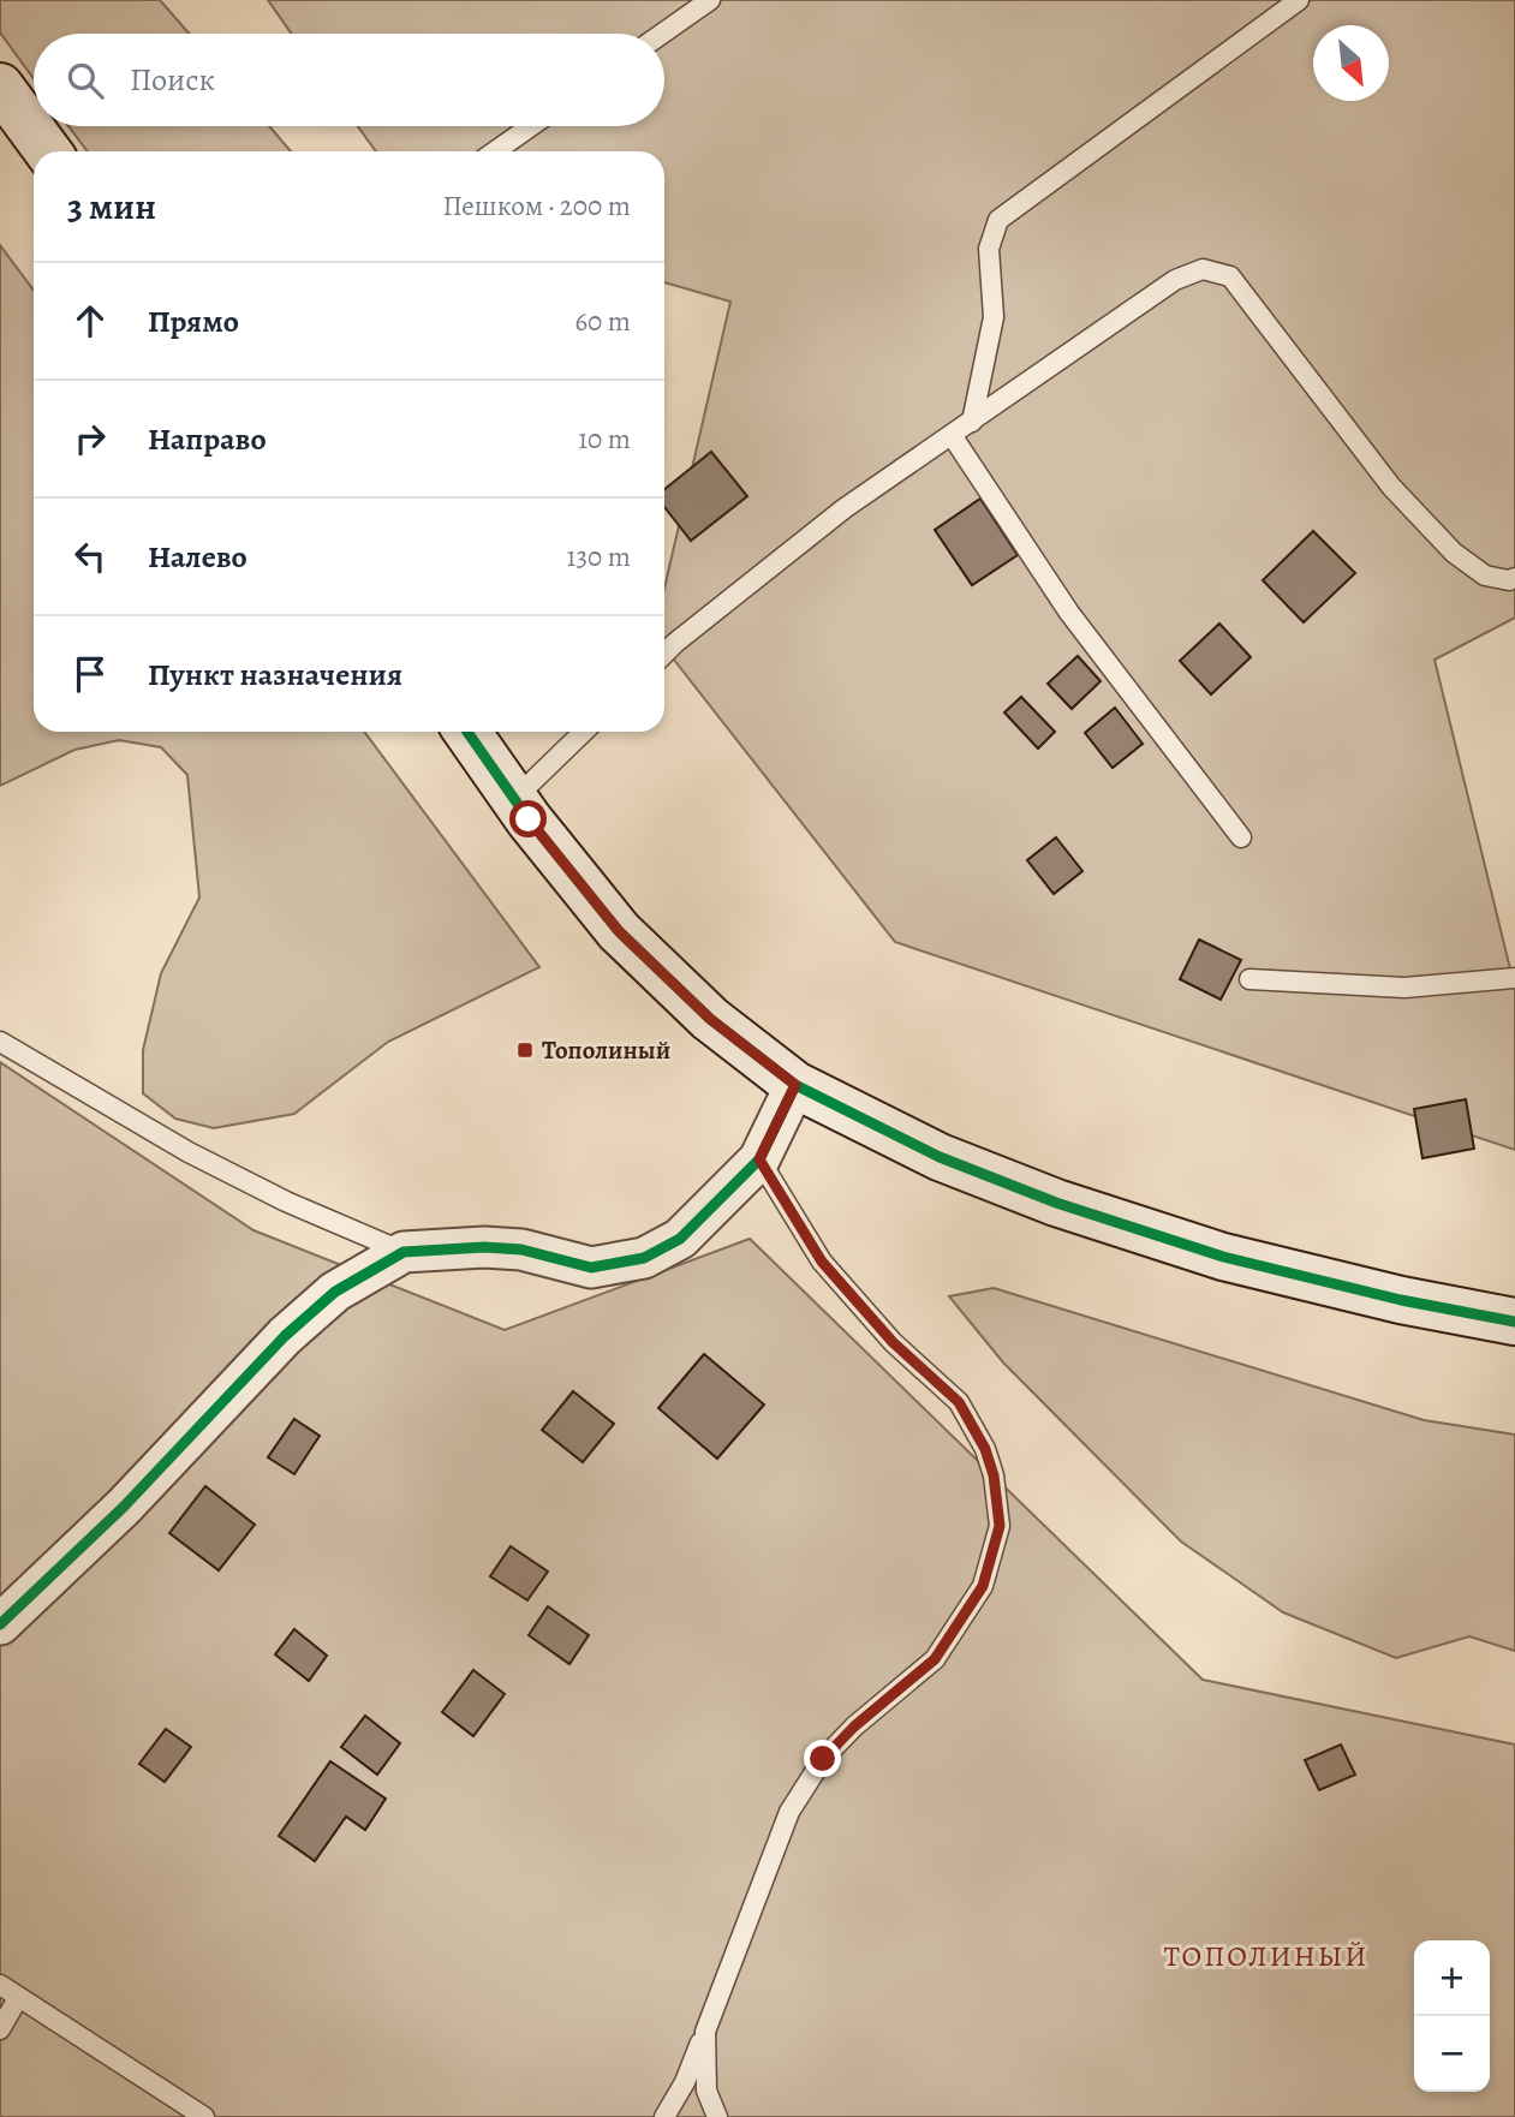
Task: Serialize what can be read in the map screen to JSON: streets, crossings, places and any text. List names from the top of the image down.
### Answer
{
  "districts": ["ТОПОЛИНЫЙ"],
  "places": {
    "transit": ["Тополиный"]
  },
  "north": "bottom right",
  "page": {
    "search": "Поиск",
    "heading": ["3 мин", "Пешком · 200 m"],
    "list": [
      ["Прямо", "60 m"],
      ["Направо", "10 m"],
      ["Налево", "130 m"],
      "Пункт назначения"
    ],
    "map_buttons": ["+", "−"]
  }
}
